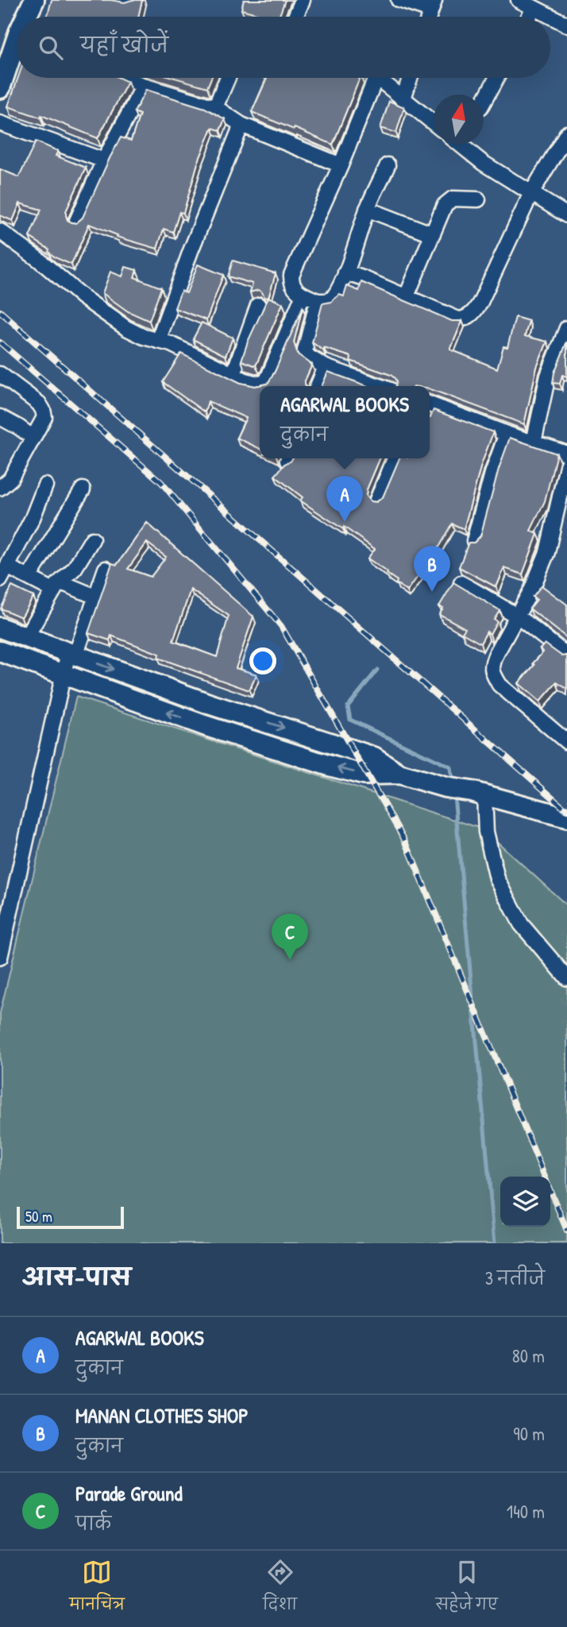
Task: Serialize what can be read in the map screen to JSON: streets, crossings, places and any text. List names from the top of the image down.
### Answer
{
  "scale_bar": "50 m",
  "north": "top",
  "page": {
    "search": "यहाँ खोजें",
    "popup": ["AGARWAL BOOKS", "दुकान"],
    "pins": ["A", "B", "C"],
    "scale": "50 m",
    "heading": ["आस-पास", "3 नतीजे"],
    "list": [
      {
        "mark": "A",
        "name": "AGARWAL BOOKS",
        "note": "दुकान",
        "value": "80 m"
      },
      {
        "mark": "B",
        "name": "MANAN CLOTHES SHOP",
        "note": "दुकान",
        "value": "90 m"
      },
      {
        "mark": "C",
        "name": "Parade Ground",
        "note": "पार्क",
        "value": "140 m"
      }
    ],
    "nav": ["मानचित्र", "दिशा", "सहेजे गए"]
  }
}
